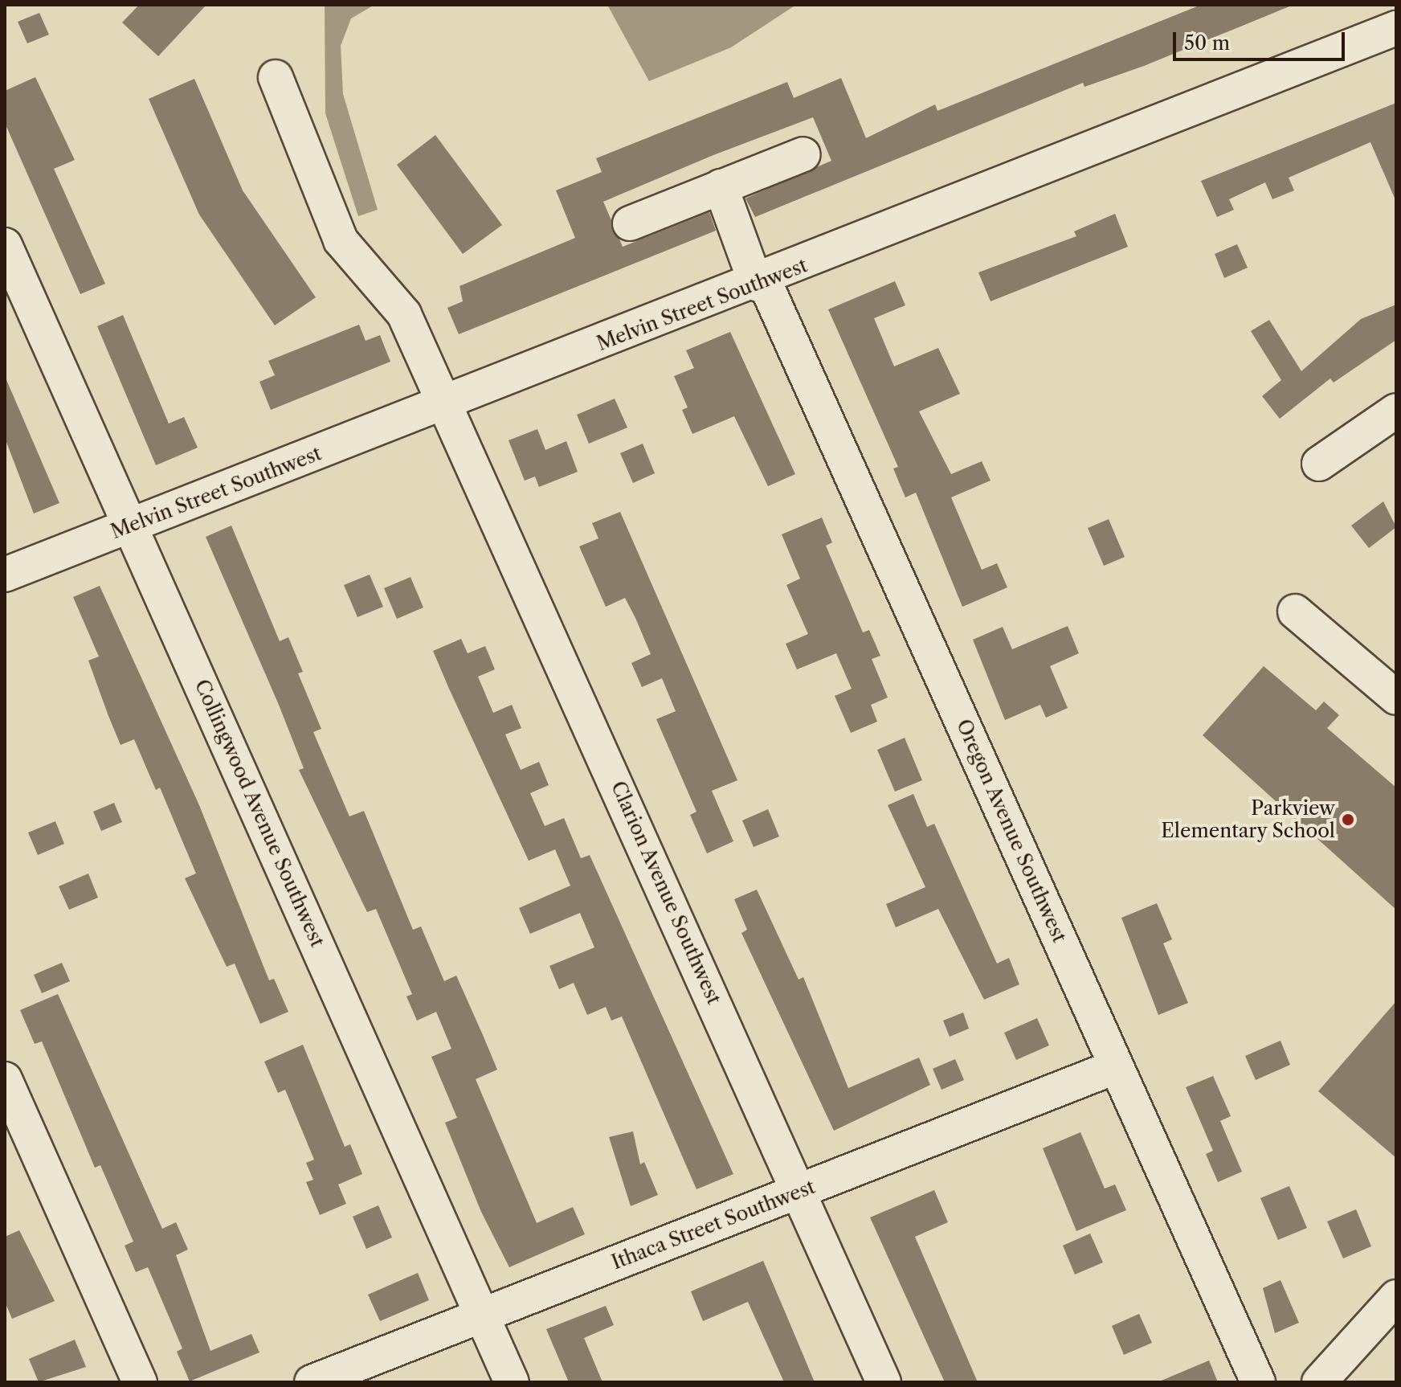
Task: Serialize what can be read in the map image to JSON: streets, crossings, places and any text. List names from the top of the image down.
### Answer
{
  "streets": {
    "street": [
      "Melvin Street Southwest",
      "Collingwood Avenue Southwest",
      "Oregon Avenue Southwest",
      "Clarion Avenue Southwest",
      "Ithaca Street Southwest"
    ]
  },
  "crossings": [
    ["Melvin Street Southwest", "Collingwood Avenue Southwest"],
    ["Melvin Street Southwest", "Oregon Avenue Southwest"],
    ["Melvin Street Southwest", "Clarion Avenue Southwest"],
    ["Collingwood Avenue Southwest", "Ithaca Street Southwest"],
    ["Oregon Avenue Southwest", "Ithaca Street Southwest"],
    ["Clarion Avenue Southwest", "Ithaca Street Southwest"]
  ],
  "places": ["Parkview Elementary School"],
  "scale_bar": "50 m"
}
